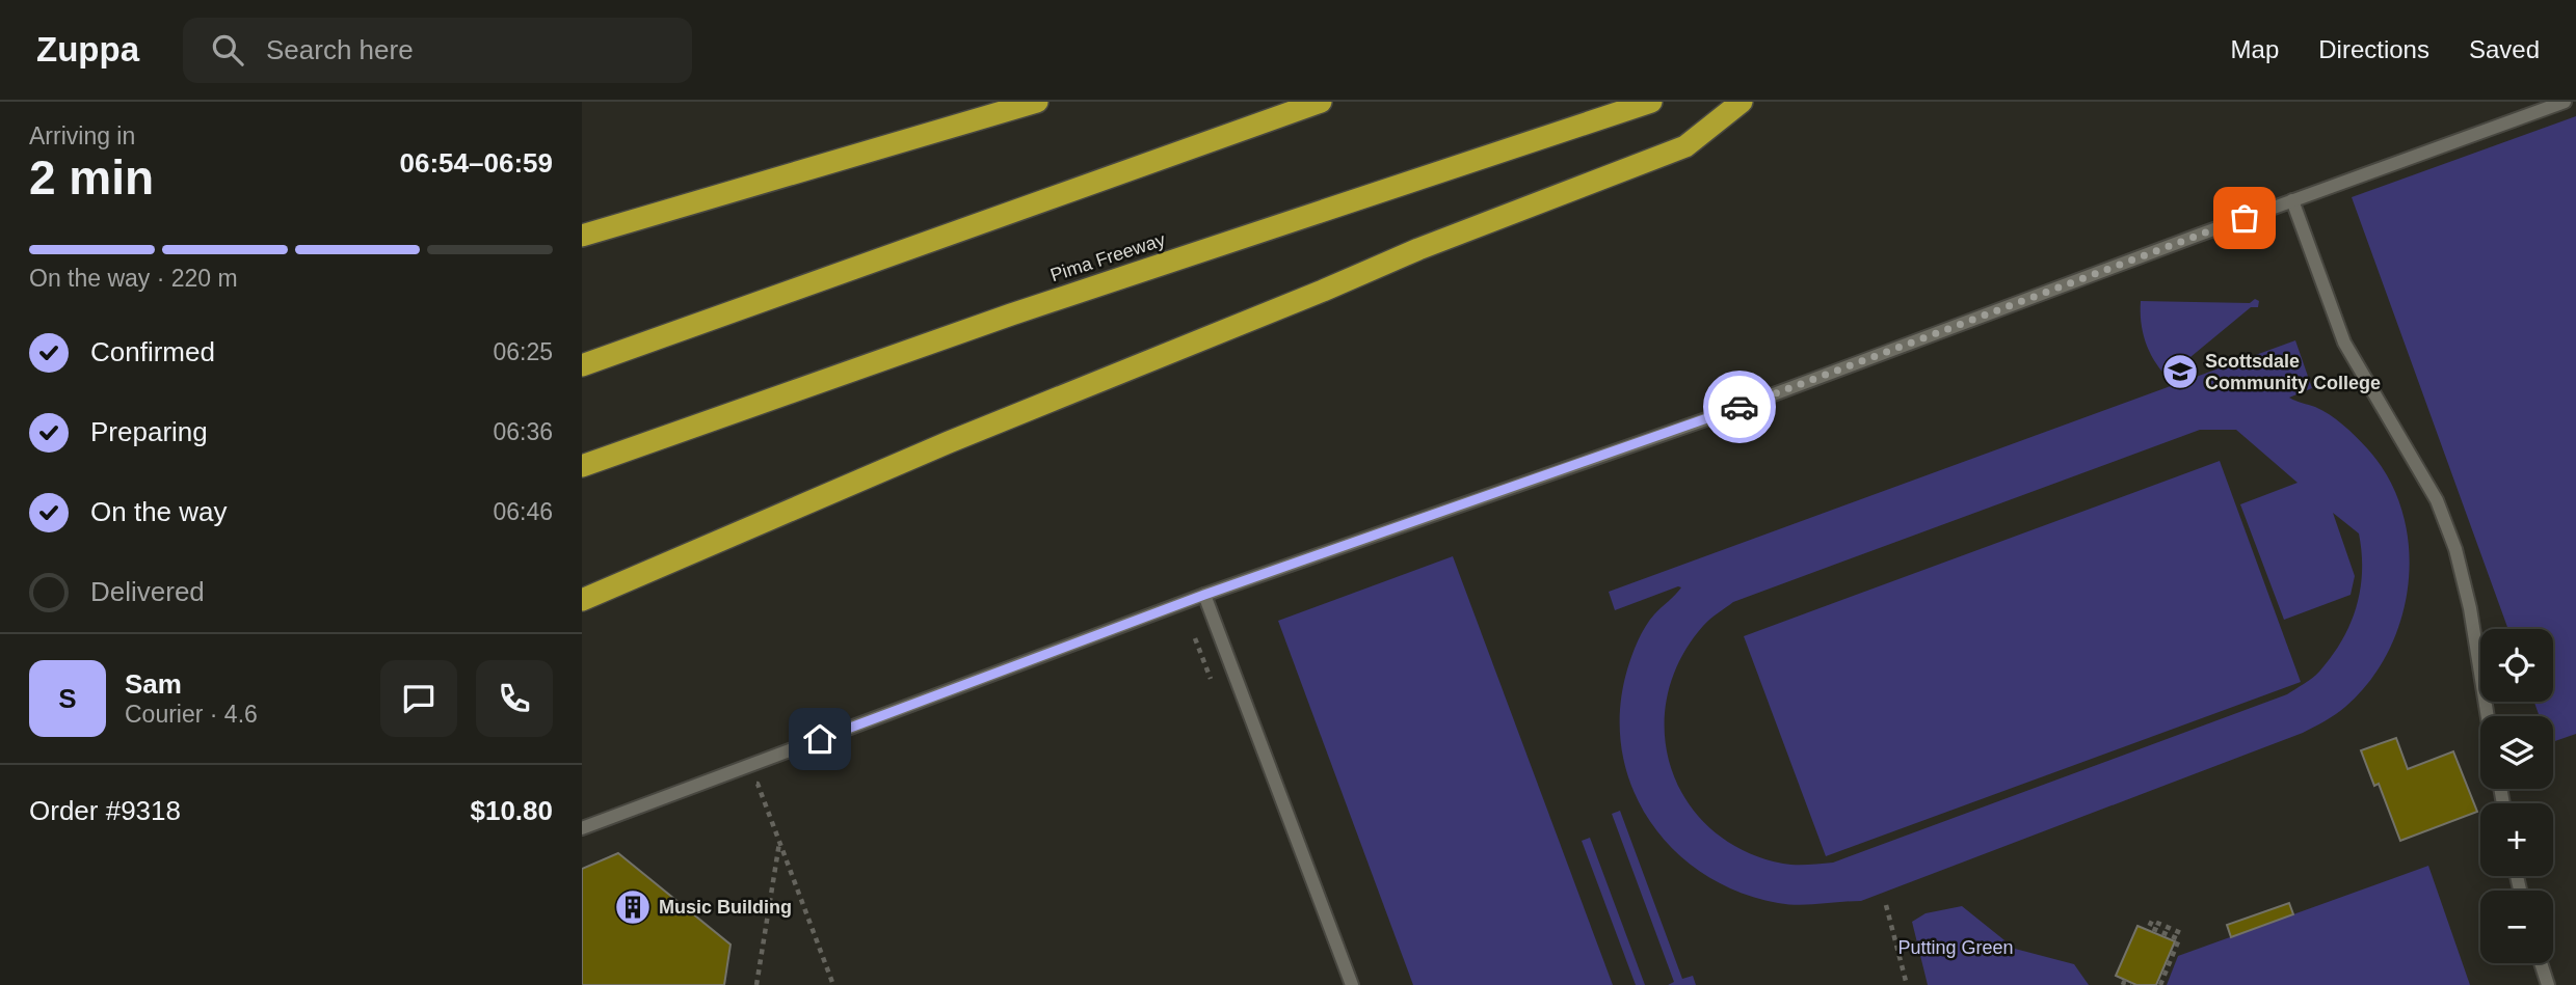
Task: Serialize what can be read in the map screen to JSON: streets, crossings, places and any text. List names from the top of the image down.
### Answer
{
  "streets": {
    "highway": ["Pima Freeway"]
  },
  "parks": ["Putting Green"],
  "places": {
    "school or university": ["Scottsdale Community College"],
    "building": ["Music Building"]
  },
  "page": {
    "header": "Zuppa",
    "search": "Search here",
    "nav": ["Map", "Directions", "Saved"],
    "heading": ["2 min", "Arriving in", "06:54–06:59"],
    "panel": [
      "Sam",
      "Courier · 4.6",
      "Order #9318",
      "$10.80"
    ],
    "bar": "On the way · 220 m",
    "list": [
      ["Confirmed", "06:25"],
      ["Preparing", "06:36"],
      ["On the way", "06:46"],
      "Delivered"
    ],
    "map_buttons": ["+", "−"],
    "round": "S"
  }
}
